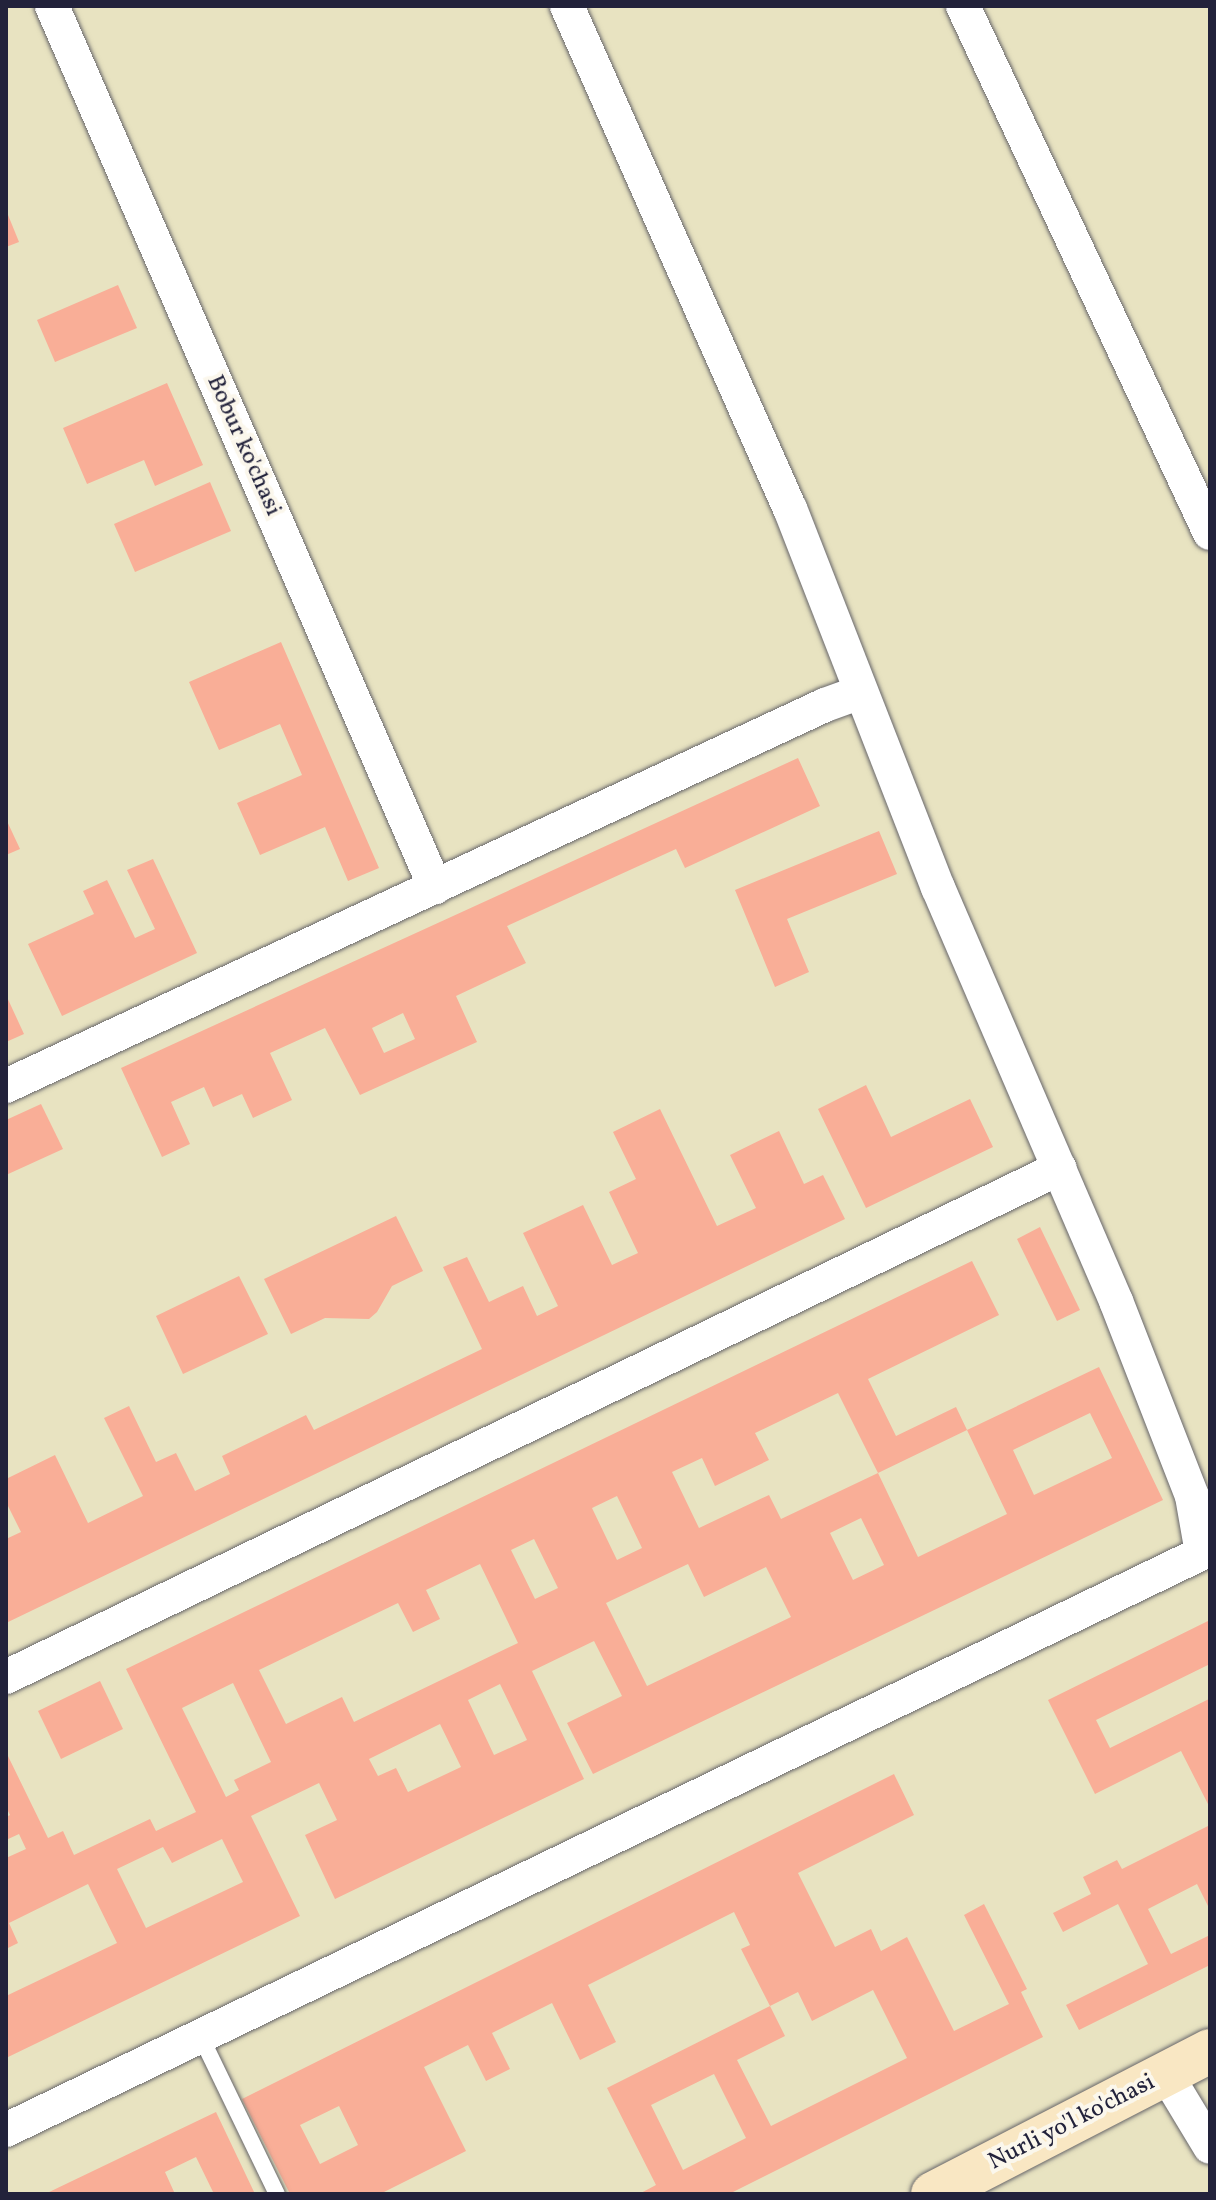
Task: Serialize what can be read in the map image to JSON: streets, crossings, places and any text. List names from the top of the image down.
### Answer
{
  "streets": {
    "main road": ["Nurli yo'l ko'chasi"],
    "street": ["Bobur ko'chasi"]
  }
}
